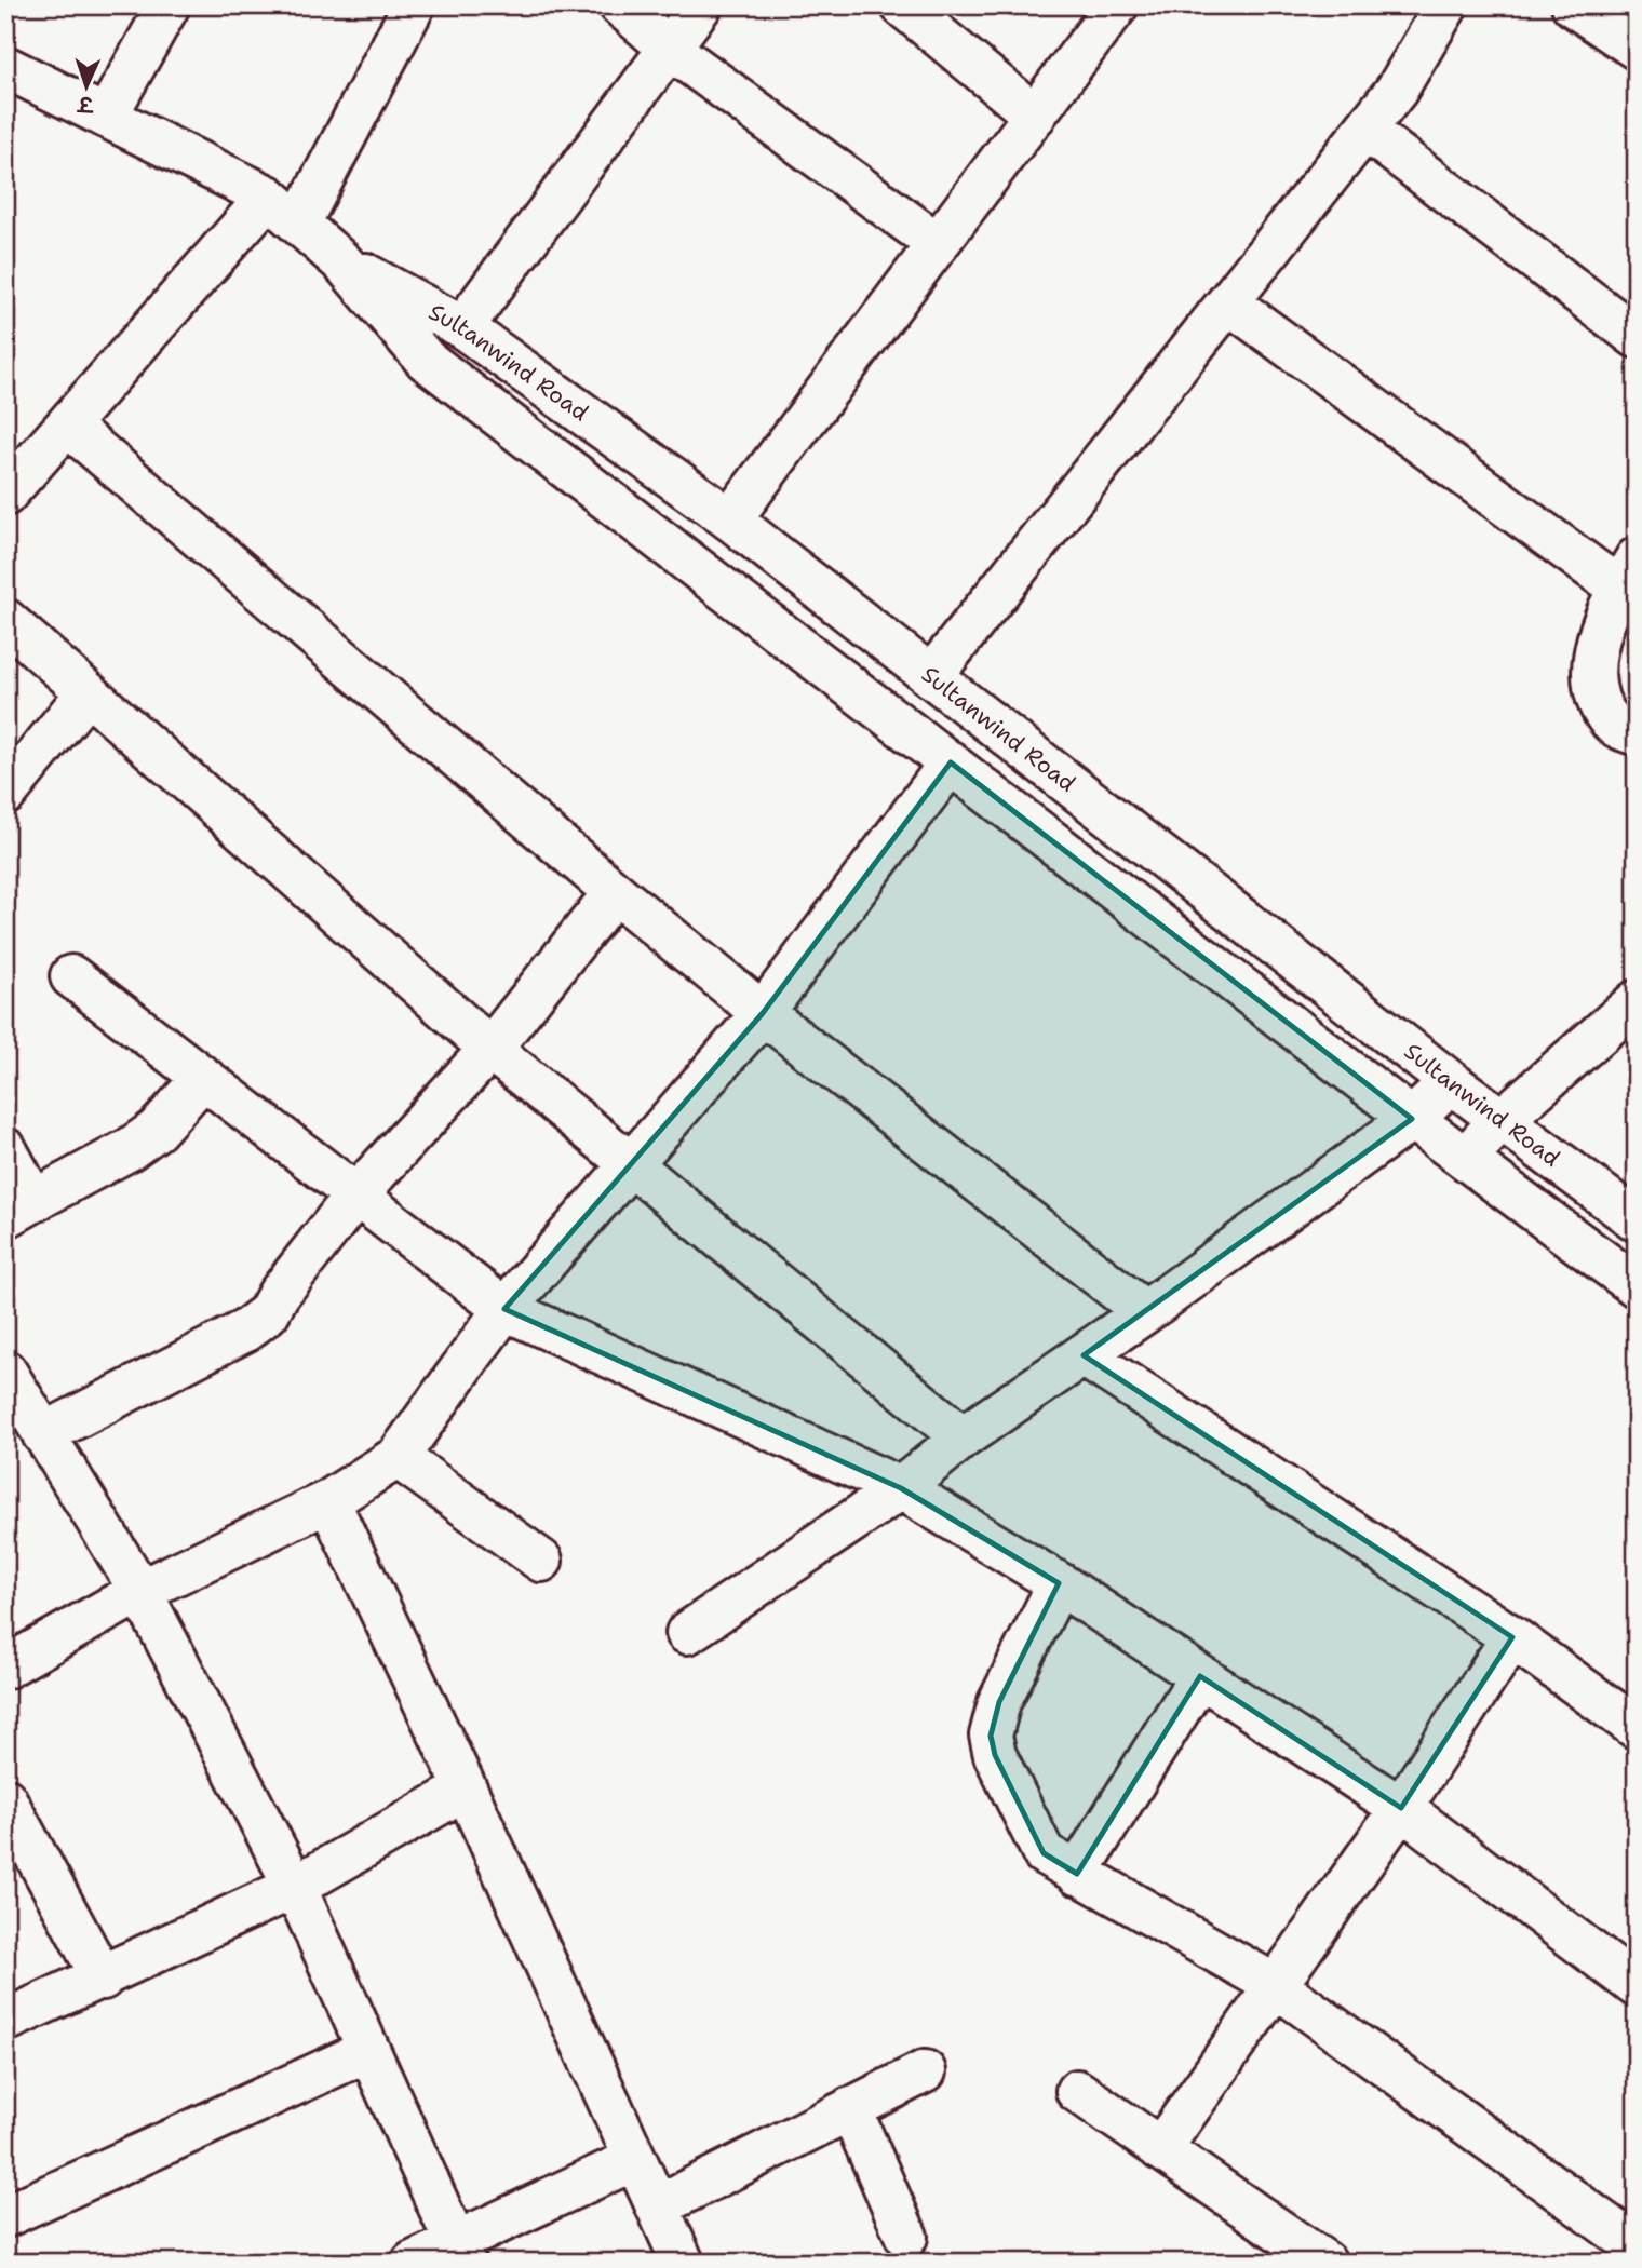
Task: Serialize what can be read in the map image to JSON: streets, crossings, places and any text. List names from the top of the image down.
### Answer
{
  "streets": {
    "street": ["Sultanwind Road"]
  },
  "north": "bottom"
}
